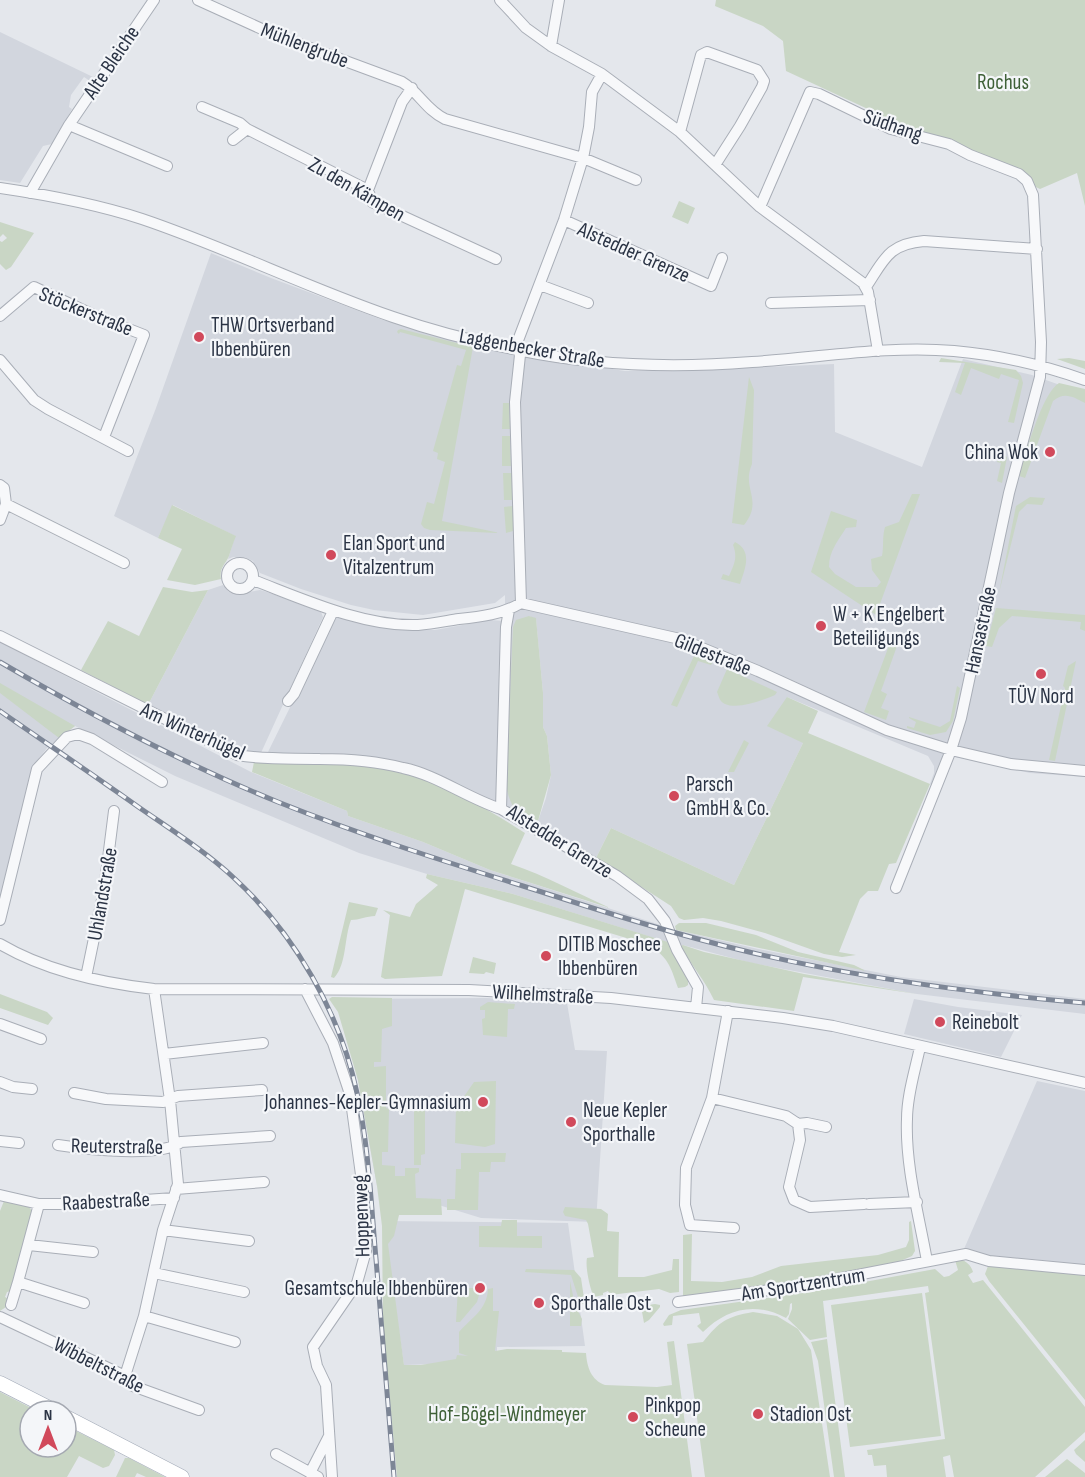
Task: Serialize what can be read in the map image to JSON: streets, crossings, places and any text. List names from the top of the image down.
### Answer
{
  "streets": {
    "street": [
      "Mühlengrube",
      "Alte Bleiche",
      "Südhang",
      "Zu den Kämpen",
      "Alstedder Grenze",
      "Stöckerstraße",
      "Laggenbecker Straße",
      "Hansastraße",
      "Gildestraße",
      "Am Winterhügel",
      "Uhlandstraße",
      "Wilhelmstraße",
      "Reuterstraße",
      "Raabestraße",
      "Hoppenweg",
      "Am Sportzentrum",
      "Wibbeltstraße"
    ]
  },
  "crossings": [
    ["Mühlengrube", "Alstedder Grenze"],
    ["Alte Bleiche", "Laggenbecker Straße"],
    ["Südhang", "Laggenbecker Straße"],
    ["Südhang", "Hansastraße"],
    ["Alstedder Grenze", "Laggenbecker Straße"],
    ["Alstedder Grenze", "Gildestraße"],
    ["Alstedder Grenze", "Am Winterhügel"],
    ["Alstedder Grenze", "Wilhelmstraße"],
    ["Laggenbecker Straße", "Hansastraße"],
    ["Hansastraße", "Gildestraße"],
    ["Uhlandstraße", "Wilhelmstraße"],
    ["Wilhelmstraße", "Reuterstraße"],
    ["Wilhelmstraße", "Hoppenweg"],
    ["Reuterstraße", "Raabestraße"],
    ["Reuterstraße", "Wibbeltstraße"]
  ],
  "parks": ["Rochus", "Hof-Bögel-Windmeyer"],
  "places": [
    "THW Ortsverband Ibbenbüren",
    "China Wok",
    "Elan Sport und Vitalzentrum",
    "W + K Engelbert Beteiligungs",
    "TÜV Nord",
    "Parsch GmbH & Co.",
    "DITIB Moschee Ibbenbüren",
    "Reinebolt",
    "Johannes-Kepler-Gymnasium",
    "Neue Kepler Sporthalle",
    "Gesamtschule Ibbenbüren",
    "Sporthalle Ost",
    "Stadion Ost",
    "Pinkpop Scheune"
  ],
  "north": "top"
}
